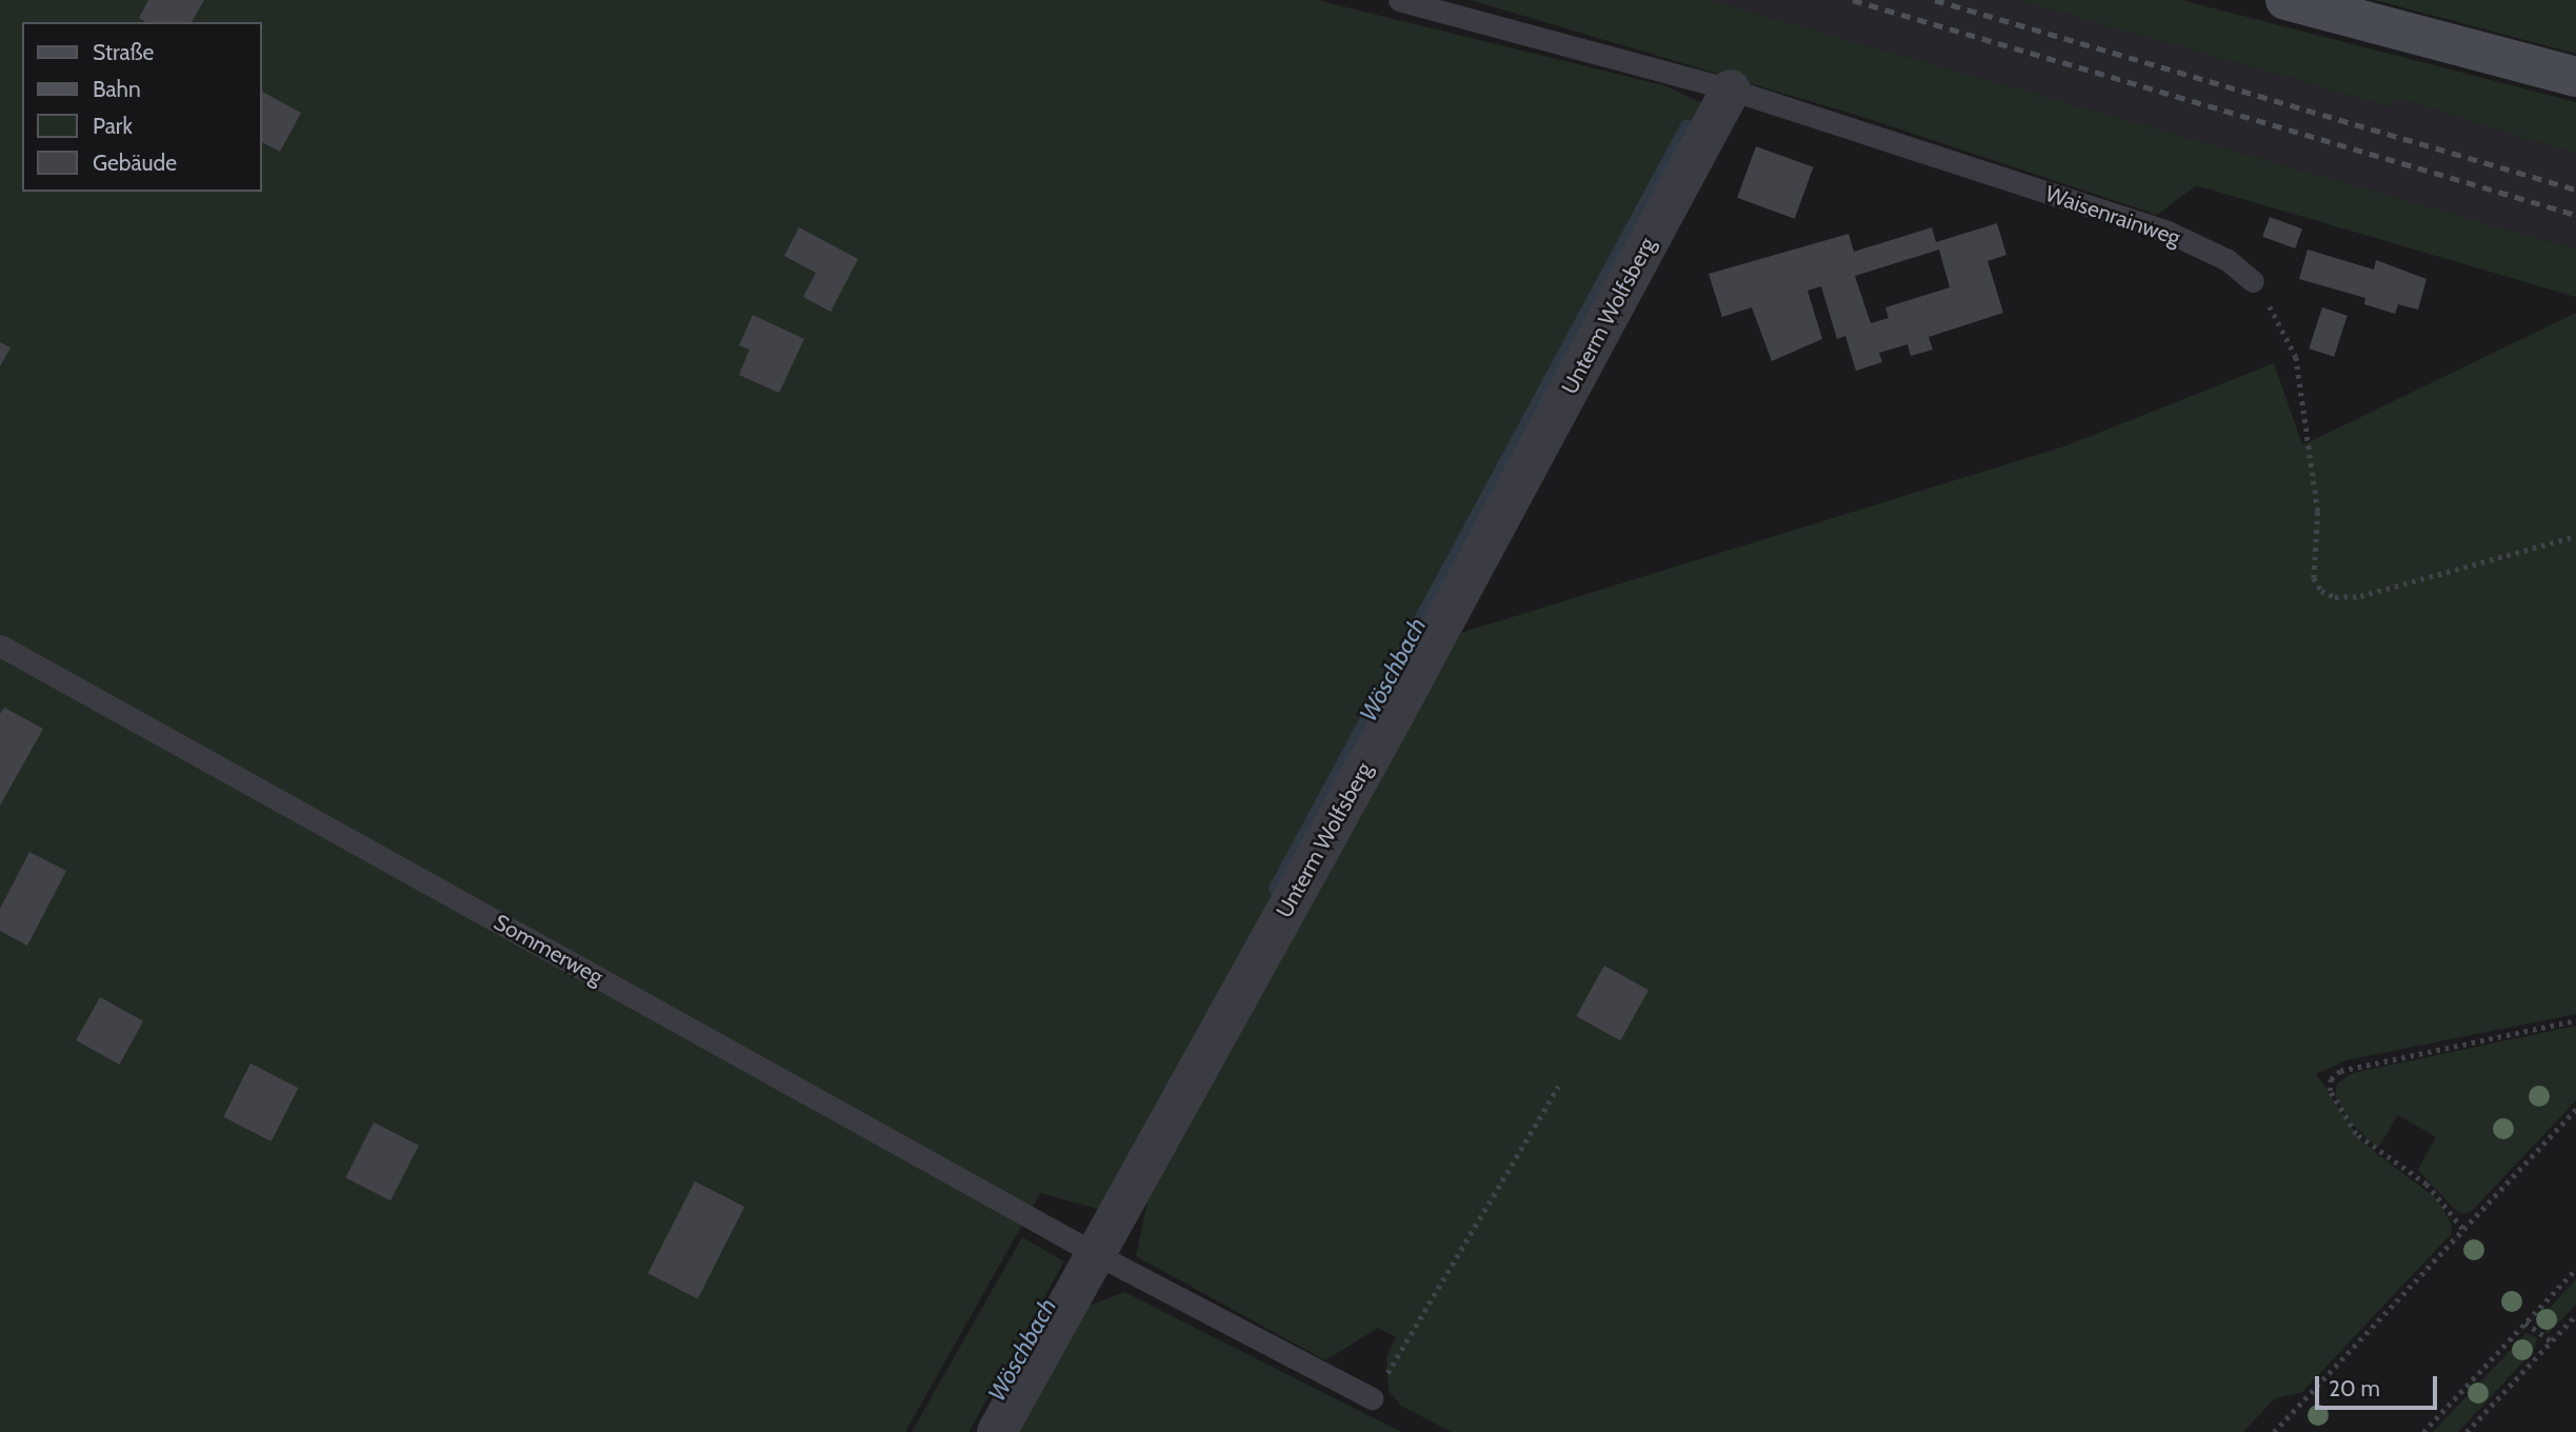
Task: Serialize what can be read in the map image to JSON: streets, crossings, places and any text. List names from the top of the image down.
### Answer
{
  "streets": {
    "street": ["Unterm Wolfsberg"],
    "lane": ["Waisenrainweg", "Sommerweg"]
  },
  "crossings": [
    ["Waisenrainweg", "Unterm Wolfsberg"],
    ["Unterm Wolfsberg", "Sommerweg"]
  ],
  "water": ["Wöschbach"],
  "legend": [
    "Straße",
    "Bahn",
    "Park",
    "Gebäude"
  ],
  "scale_bar": "20 m"
}
